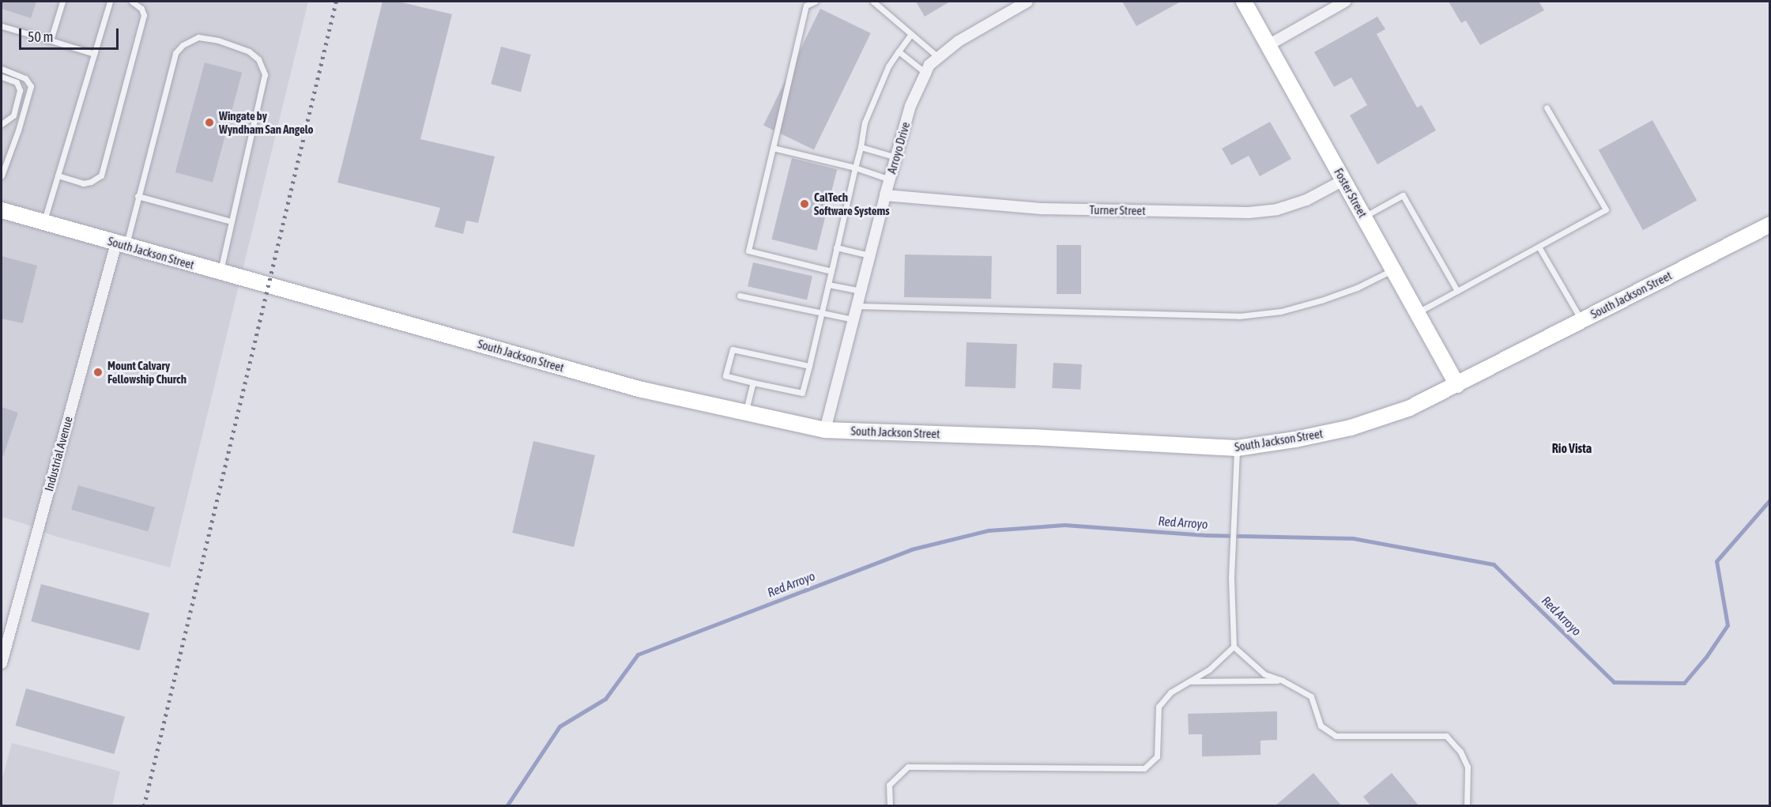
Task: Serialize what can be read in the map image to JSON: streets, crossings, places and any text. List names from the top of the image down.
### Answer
{
  "streets": {
    "main road": ["Foster Street", "South Jackson Street"],
    "street": ["Arroyo Drive", "Turner Street", "Industrial Avenue"]
  },
  "crossings": [
    ["Arroyo Drive", "Turner Street"],
    ["Arroyo Drive", "South Jackson Street"],
    ["Foster Street", "Turner Street"],
    ["Foster Street", "South Jackson Street"],
    ["South Jackson Street", "Industrial Avenue"]
  ],
  "districts": ["Rio Vista"],
  "water": ["Red Arroyo"],
  "places": ["Wingate by Wyndham San Angelo", "CalTech Software Systems", "Mount Calvary Fellowship Church"],
  "scale_bar": "50 m"
}
